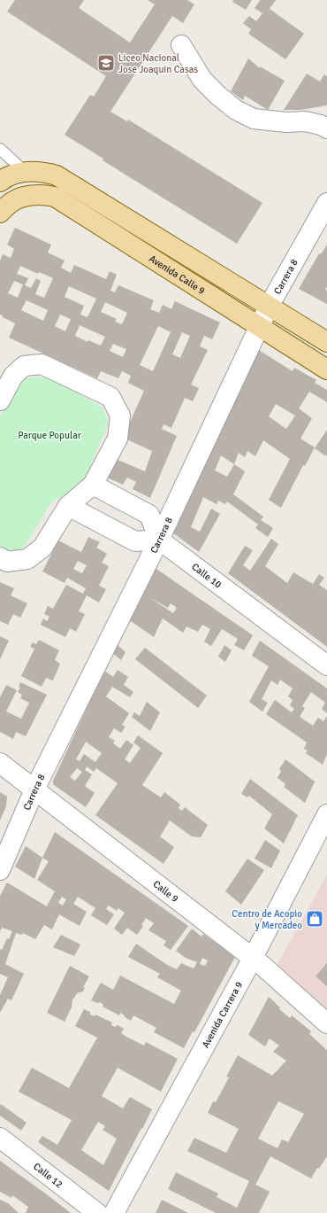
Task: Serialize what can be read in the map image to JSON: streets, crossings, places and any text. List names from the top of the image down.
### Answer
{
  "streets": {
    "main road": ["Avenida Calle 9"],
    "street": [
      "Carrera 8",
      "Calle 10",
      "Calle 9",
      "Avenida Carrera 9",
      "Calle 12"
    ]
  },
  "crossings": [
    ["Avenida Calle 9", "Carrera 8"],
    ["Carrera 8", "Calle 10"],
    ["Carrera 8", "Calle 9"],
    ["Calle 9", "Avenida Carrera 9"]
  ],
  "parks": ["Parque Popular"],
  "places": {
    "school or university": ["Liceo Nacional Jose Joaquin Casas"],
    "shop": ["Centro de Acopio y Mercadeo"]
  }
}
